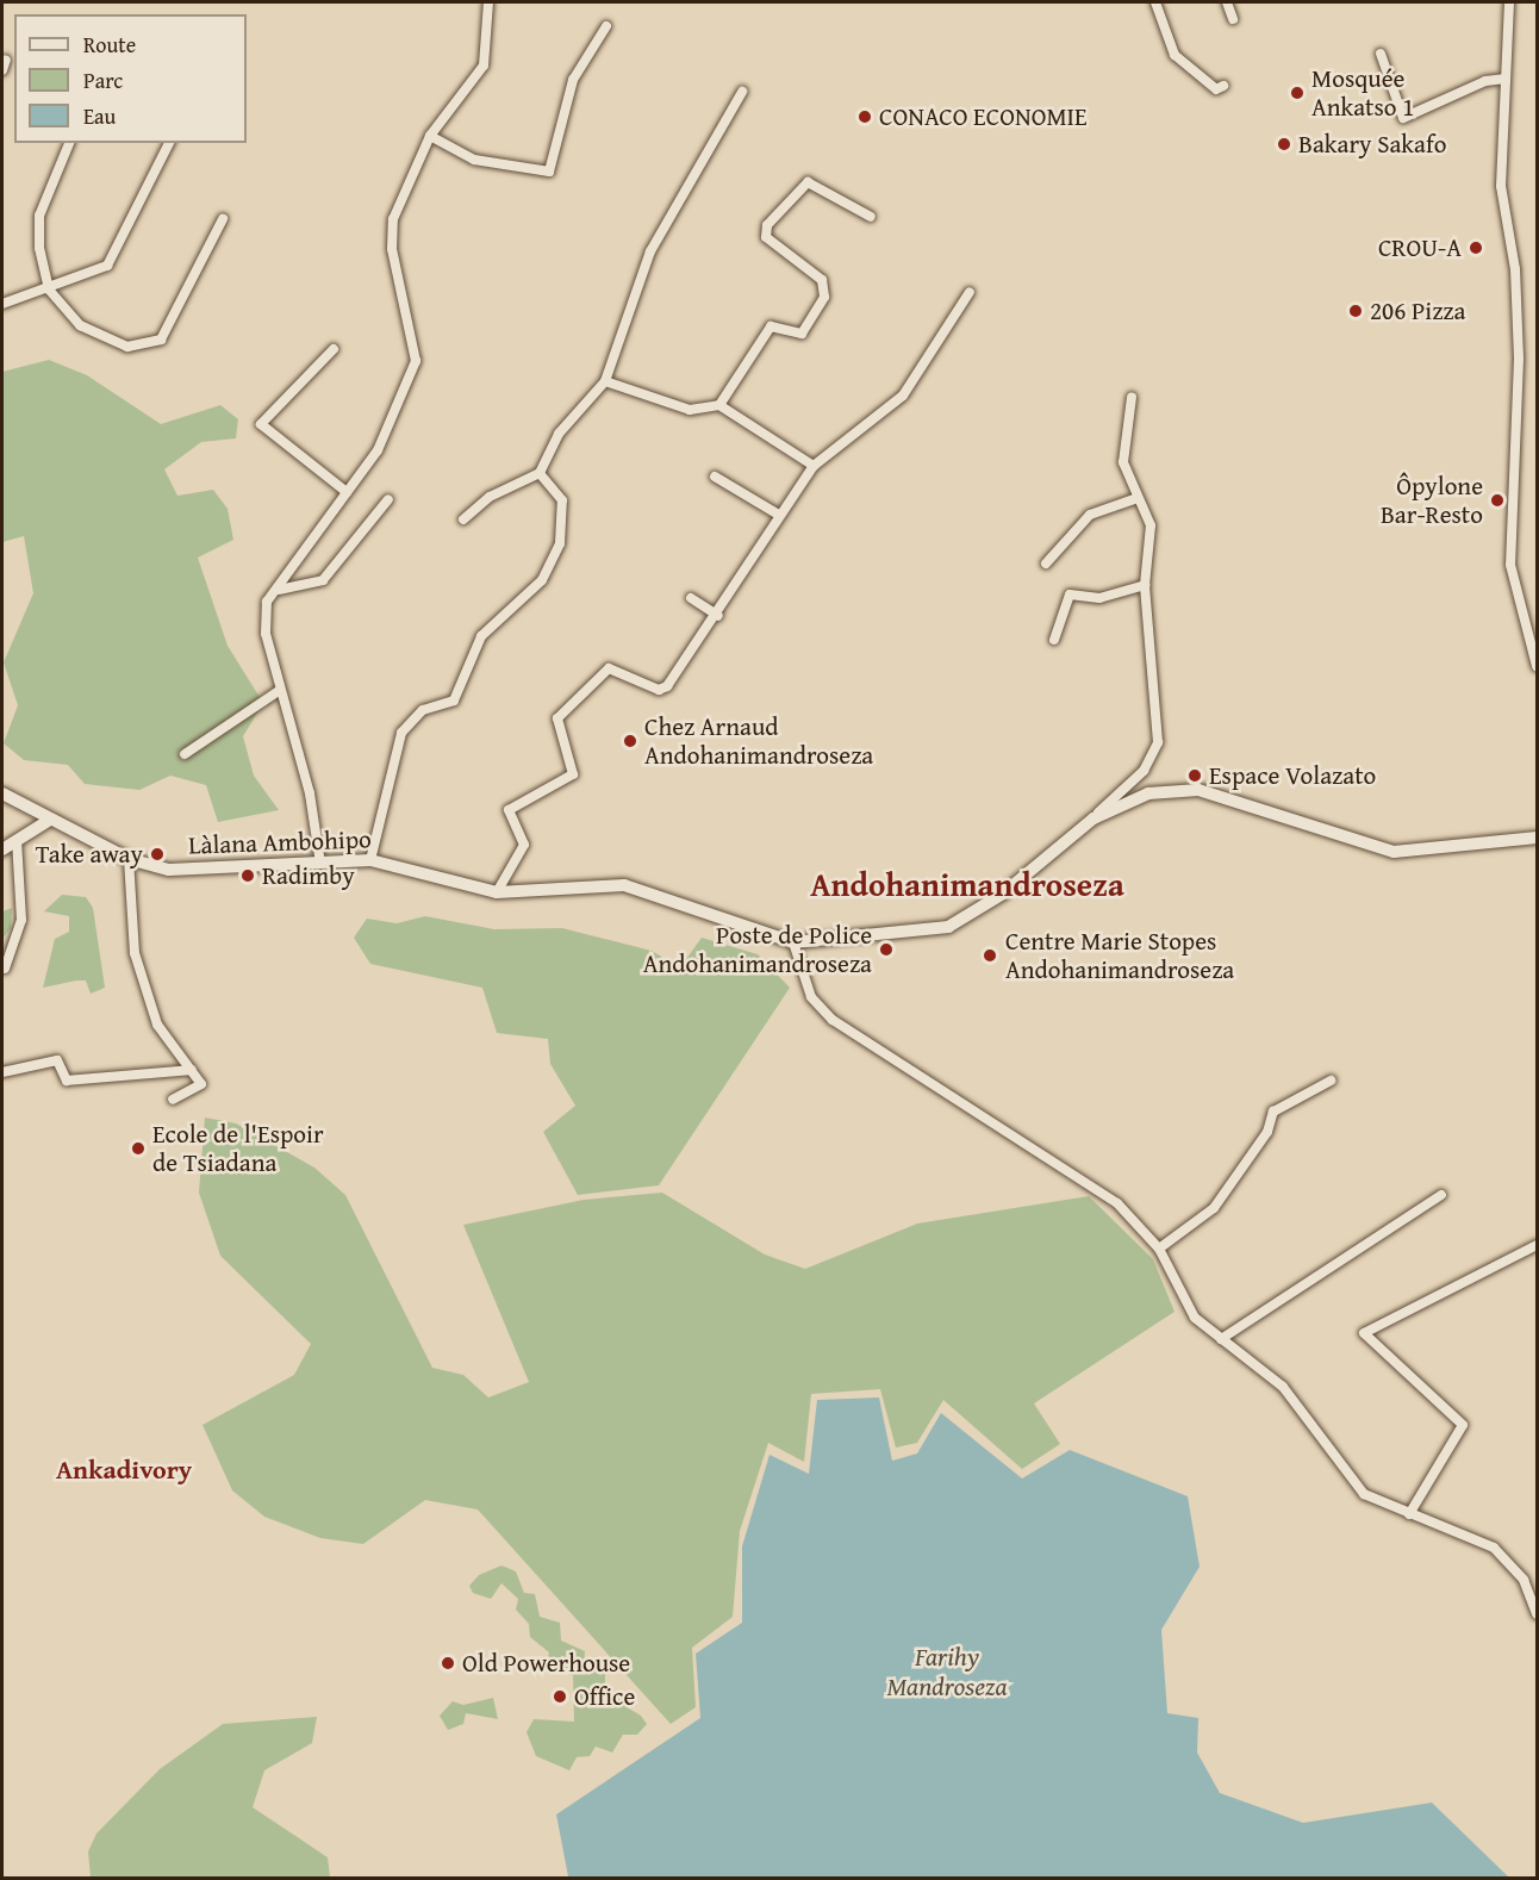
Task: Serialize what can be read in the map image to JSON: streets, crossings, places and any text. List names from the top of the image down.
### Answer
{
  "streets": {
    "street": ["Làlana Ambohipo"]
  },
  "districts": ["Andohanimandroseza", "Ankadivory"],
  "water": ["Farihy Mandroseza"],
  "places": [
    "Mosquée Ankatso 1",
    "CONACO ECONOMIE",
    "Bakary Sakafo",
    "CROU-A",
    "206 Pizza",
    "Ôpylone Bar-Resto",
    "Chez Arnaud Andohanimandroseza",
    "Espace Volazato",
    "Take away",
    "Radimby",
    "Poste de Police Andohanimandroseza",
    "Centre Marie Stopes Andohanimandroseza",
    "Ecole de l'Espoir de Tsiadana",
    "Old Powerhouse",
    "Office"
  ],
  "legend": ["Route", "Parc", "Eau"]
}
